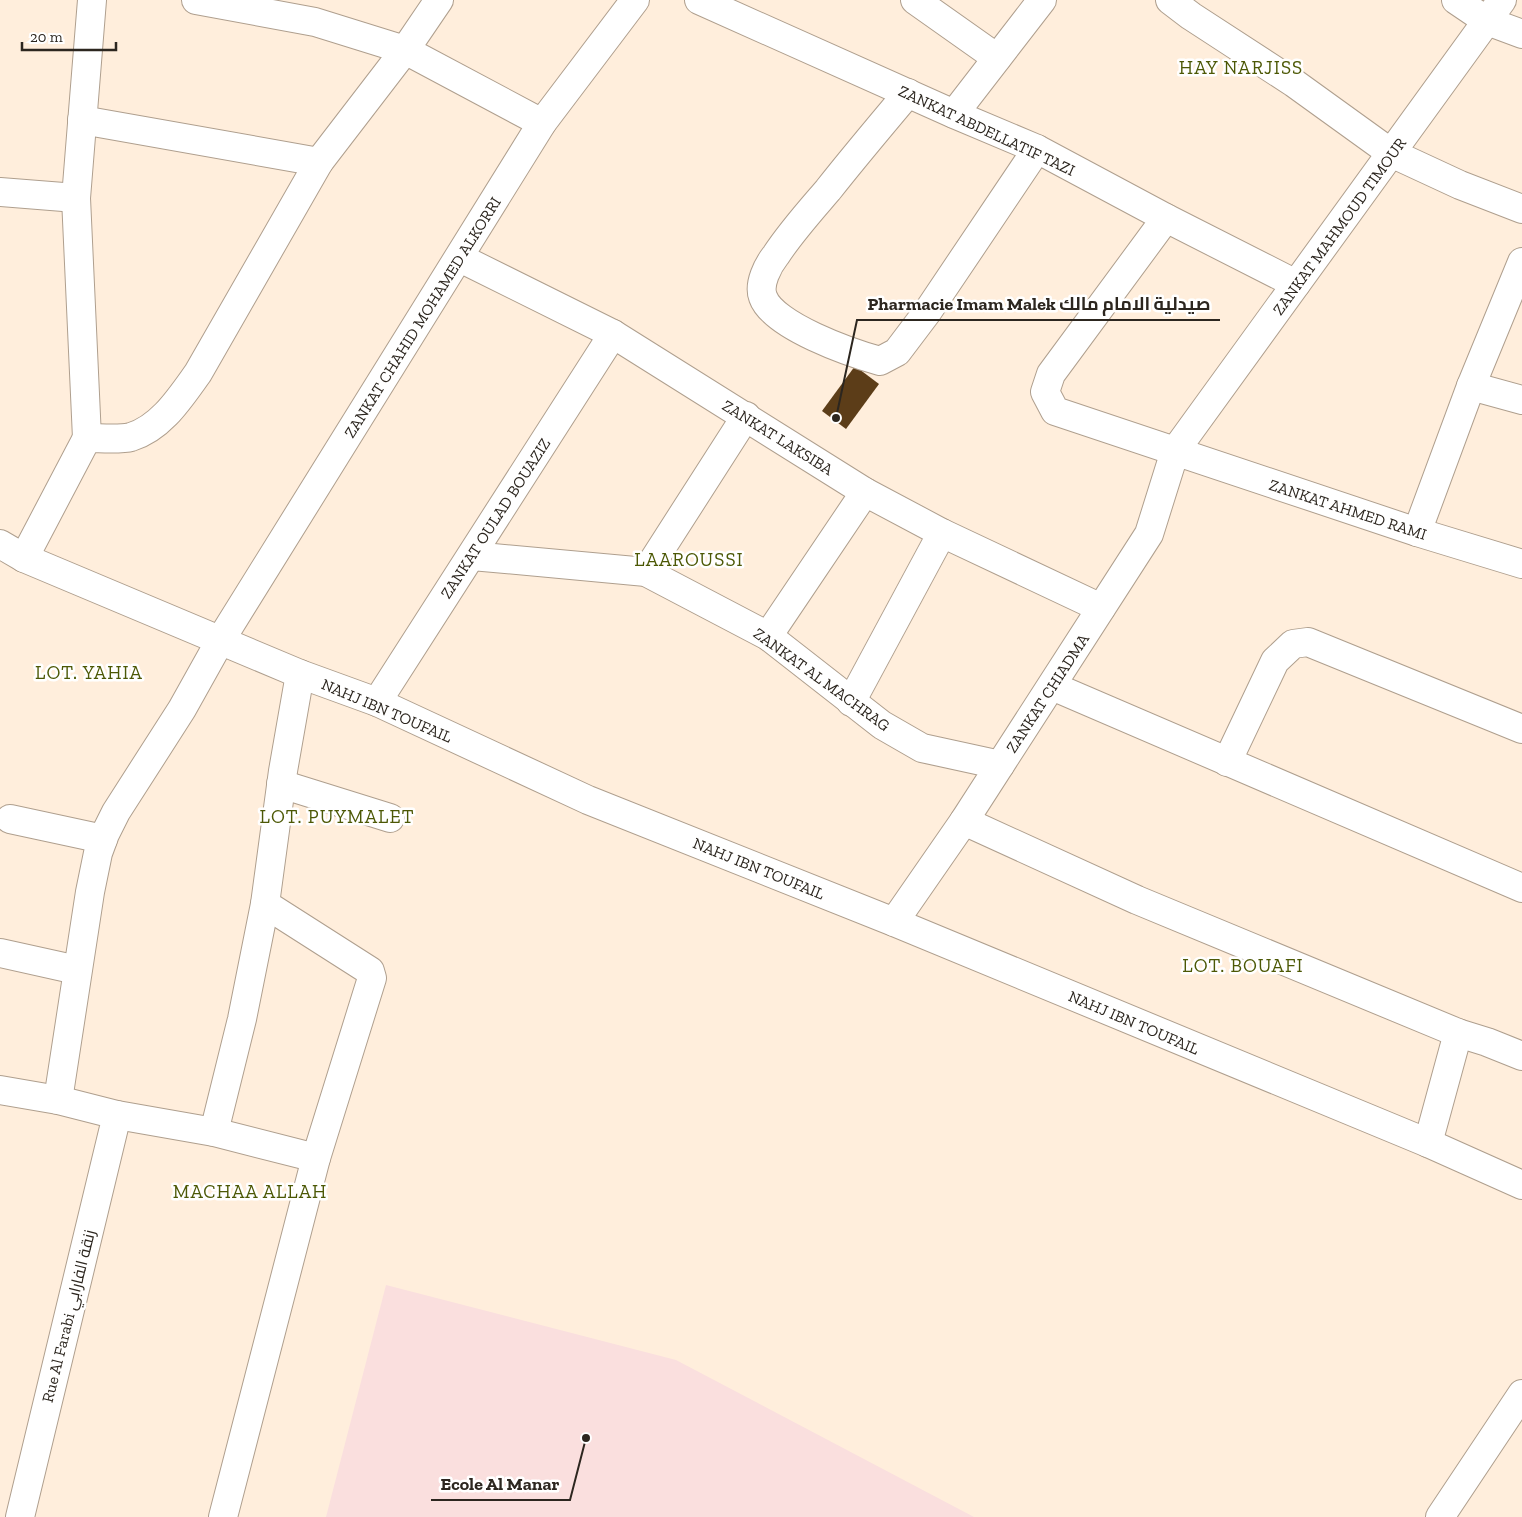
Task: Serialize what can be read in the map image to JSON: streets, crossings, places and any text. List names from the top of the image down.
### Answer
{
  "streets": {
    "street": [
      "ZANKAT ABDELLATIF TAZI",
      "ZANKAT MAHMOUD TIMOUR",
      "ZANKAT CHAHID MOHAMED ALKORRI",
      "ZANKAT LAKSIBA",
      "ZANKAT AHMED RAMI",
      "ZANKAT OULAD BOUAZIZ",
      "ZANKAT AL MACHRAG",
      "ZANKAT CHIADMA",
      "NAHJ IBN TOUFAIL",
      "Rue Al Farabi زنقة الفارابي"
    ]
  },
  "crossings": [
    ["ZANKAT ABDELLATIF TAZI", "ZANKAT MAHMOUD TIMOUR"],
    ["ZANKAT ABDELLATIF TAZI", "ZANKAT AHMED RAMI"],
    ["ZANKAT MAHMOUD TIMOUR", "ZANKAT AHMED RAMI"],
    ["ZANKAT MAHMOUD TIMOUR", "ZANKAT CHIADMA"],
    ["ZANKAT CHAHID MOHAMED ALKORRI", "ZANKAT LAKSIBA"],
    ["ZANKAT CHAHID MOHAMED ALKORRI", "NAHJ IBN TOUFAIL"],
    ["ZANKAT LAKSIBA", "ZANKAT OULAD BOUAZIZ"],
    ["ZANKAT LAKSIBA", "ZANKAT CHIADMA"],
    ["ZANKAT AHMED RAMI", "ZANKAT CHIADMA"],
    ["ZANKAT OULAD BOUAZIZ", "ZANKAT AL MACHRAG"],
    ["ZANKAT OULAD BOUAZIZ", "NAHJ IBN TOUFAIL"],
    ["ZANKAT AL MACHRAG", "ZANKAT CHIADMA"],
    ["ZANKAT CHIADMA", "NAHJ IBN TOUFAIL"]
  ],
  "districts": [
    "HAY NARJISS",
    "LAAROUSSI",
    "LOT. YAHIA",
    "LOT. PUYMALET",
    "LOT. BOUAFI",
    "MACHAA ALLAH"
  ],
  "places": ["Pharmacie Imam Malek صيدلية الامام مالك", "Ecole Al Manar"],
  "scale_bar": "20 m"
}
